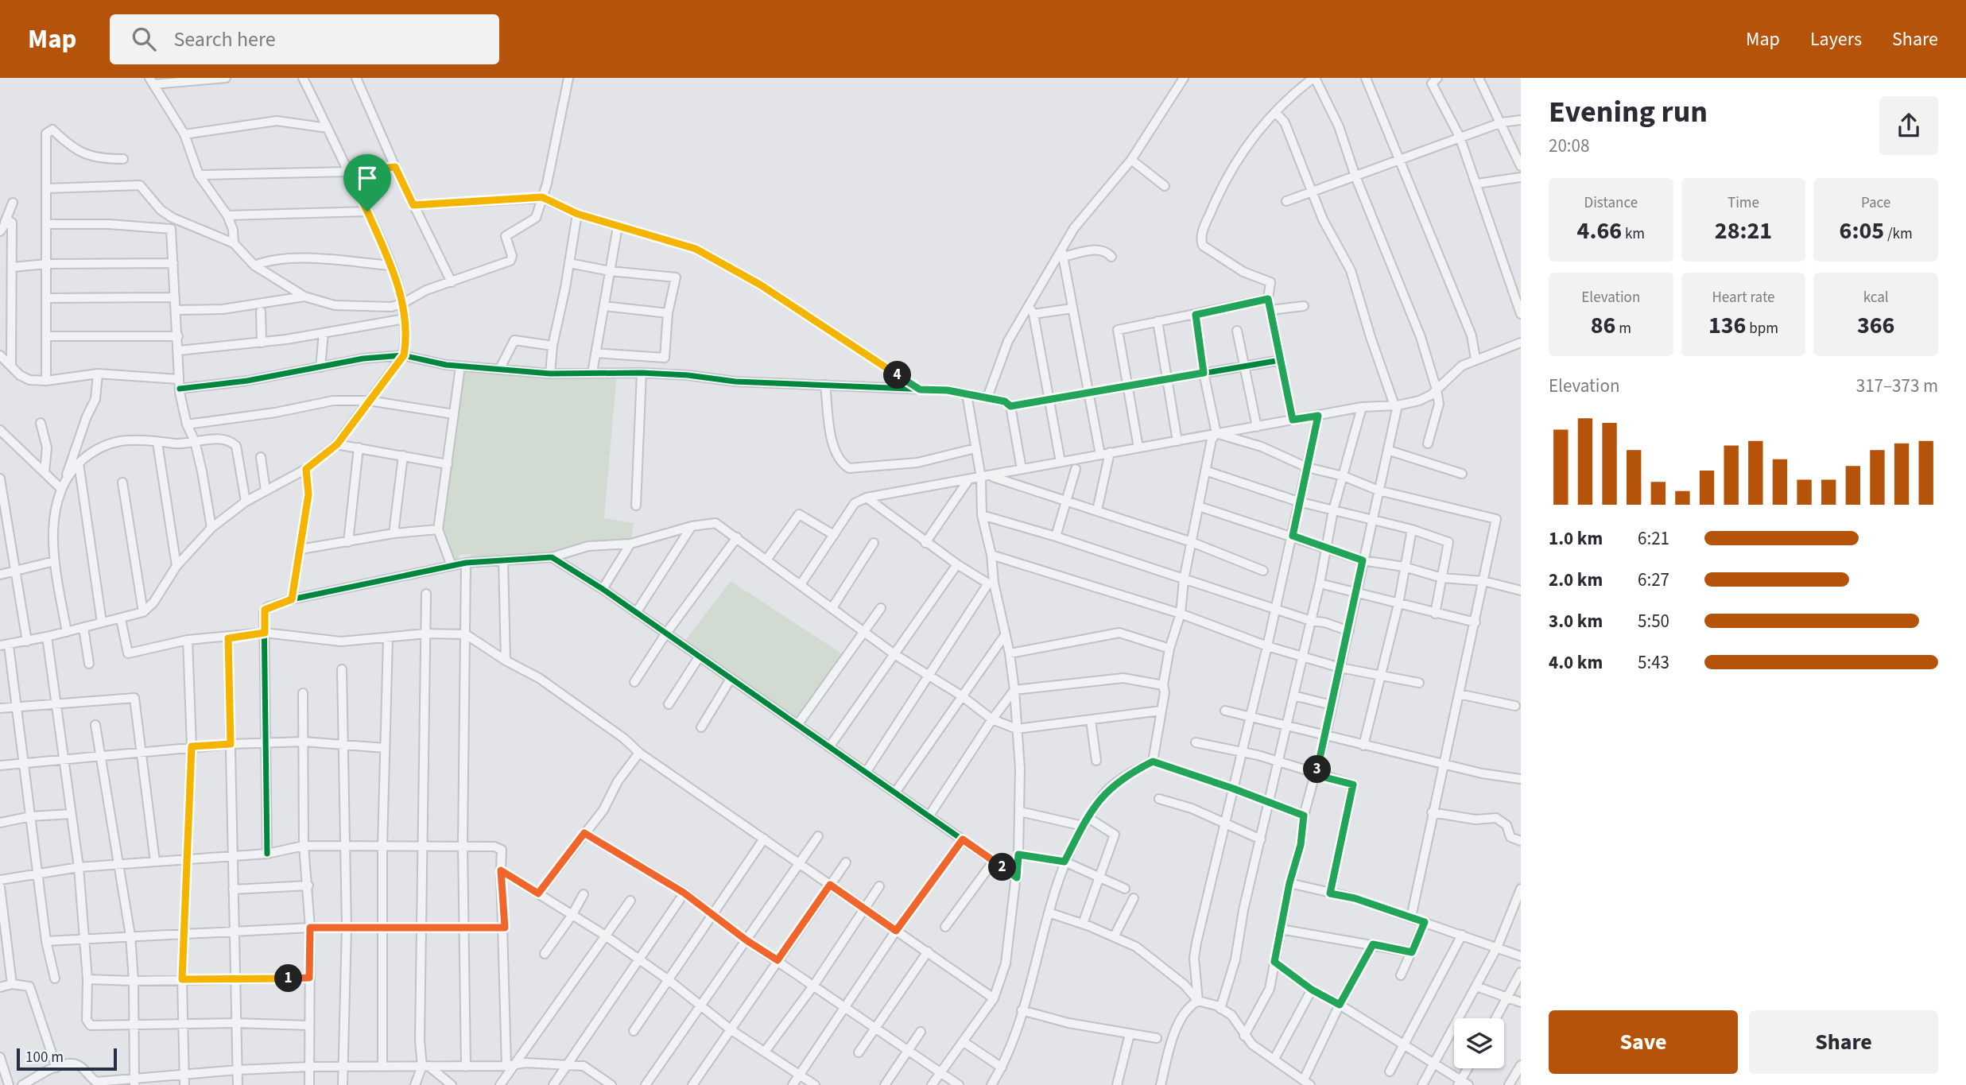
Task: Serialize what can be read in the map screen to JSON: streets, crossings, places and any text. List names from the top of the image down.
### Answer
{
  "scale_bar": "100 m",
  "page": {
    "header": "Map",
    "search": "Search here",
    "nav": ["Map", "Layers", "Share"],
    "heading": ["Evening run", "20:08"],
    "stats": [
      ["Distance", "4.66 km"],
      ["Time", "28:21"],
      ["Pace", "6:05 /km"],
      ["Elevation", "86 m"],
      ["Heart rate", "136 bpm"],
      ["kcal", "366"]
    ],
    "pins": [
      "4",
      "3",
      "2",
      "1"
    ],
    "chart": ["Elevation", "317–373 m"],
    "list": [
      {
        "name": "1.0 km",
        "note": "6:21"
      },
      {
        "name": "2.0 km",
        "note": "6:27"
      },
      {
        "name": "3.0 km",
        "note": "5:50"
      },
      {
        "name": "4.0 km",
        "note": "5:43"
      }
    ],
    "buttons": ["Save", "Share"],
    "scale": "100 m"
  }
}
